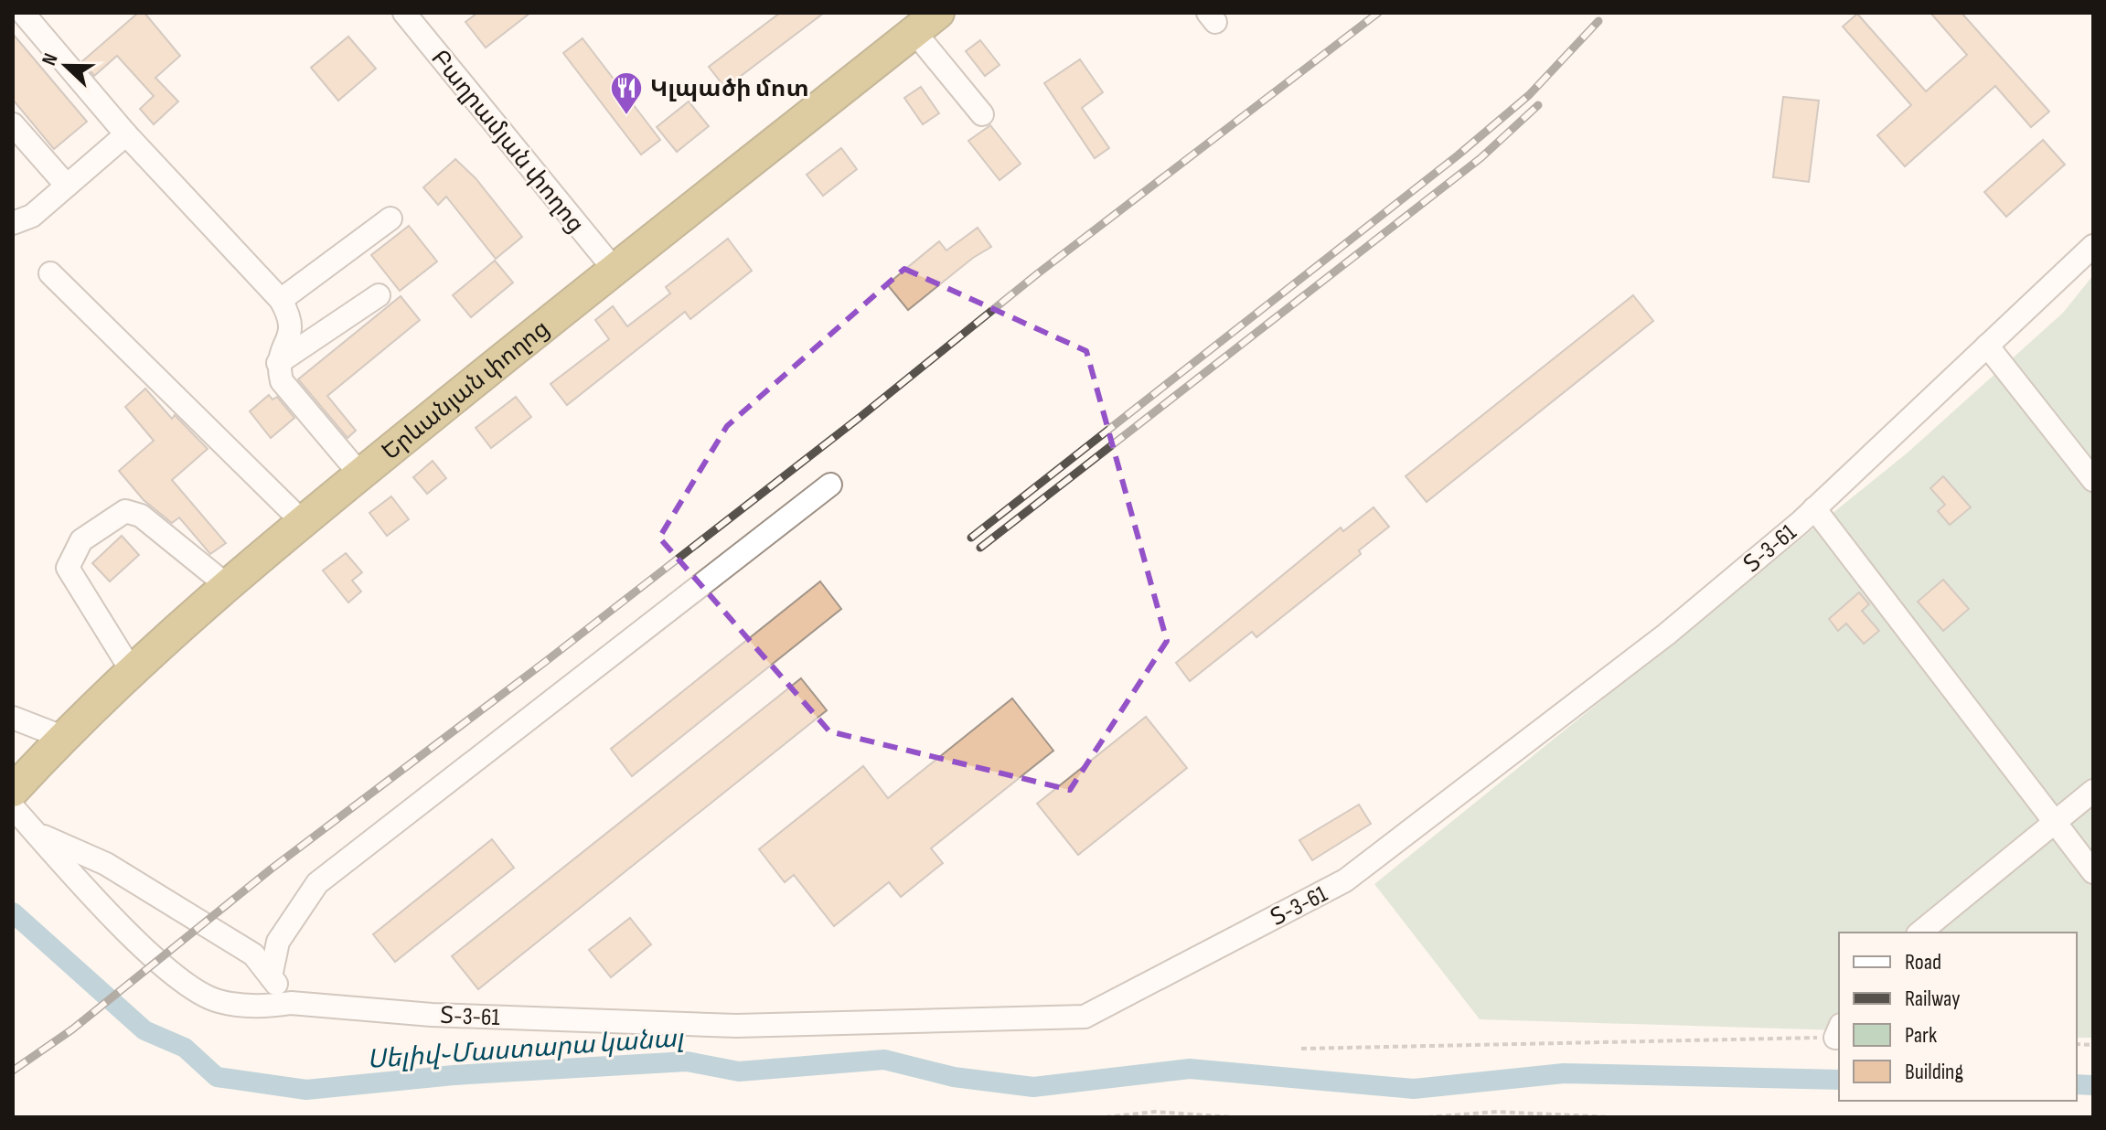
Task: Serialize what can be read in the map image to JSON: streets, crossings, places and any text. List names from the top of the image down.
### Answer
{
  "streets": {
    "highway": ["Երևանյան փողոց"],
    "street": ["Բաղրամյան փողոց", "Տ-3-61"]
  },
  "crossings": [
    ["Բաղրամյան փողոց", "Երևանյան փողոց"]
  ],
  "water": ["Սելիվ֊Մաստարա կանալ"],
  "places": {
    "restaurant": ["Կլպածի մոտ"]
  },
  "legend": [
    "Road",
    "Railway",
    "Park",
    "Building"
  ],
  "north": "left"
}
